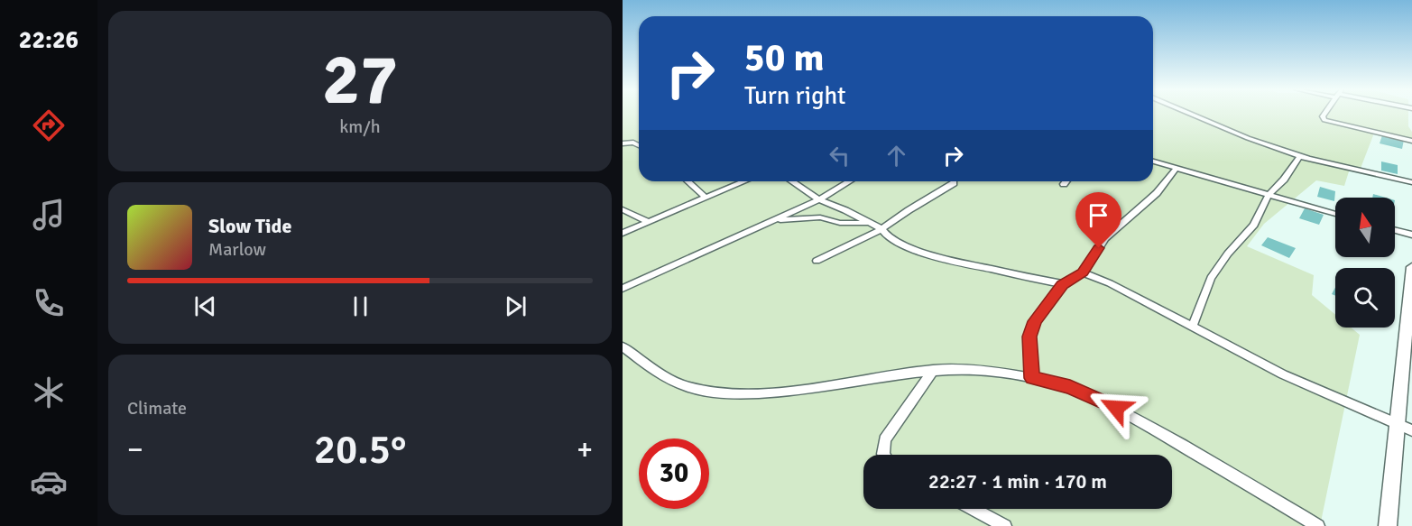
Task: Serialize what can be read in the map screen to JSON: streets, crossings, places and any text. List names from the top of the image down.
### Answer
{
  "north": "top",
  "page": {
    "tabs": "22:26",
    "tile": [
      ["27", "km/h"],
      "Climate"
    ],
    "turn": ["50 m", "Turn right"],
    "song": ["Slow Tide", "Marlow"],
    "heat": ["−", "20.5°", "+"],
    "limit": "30",
    "trip": "22:27 · 1 min · 170 m"
  }
}
